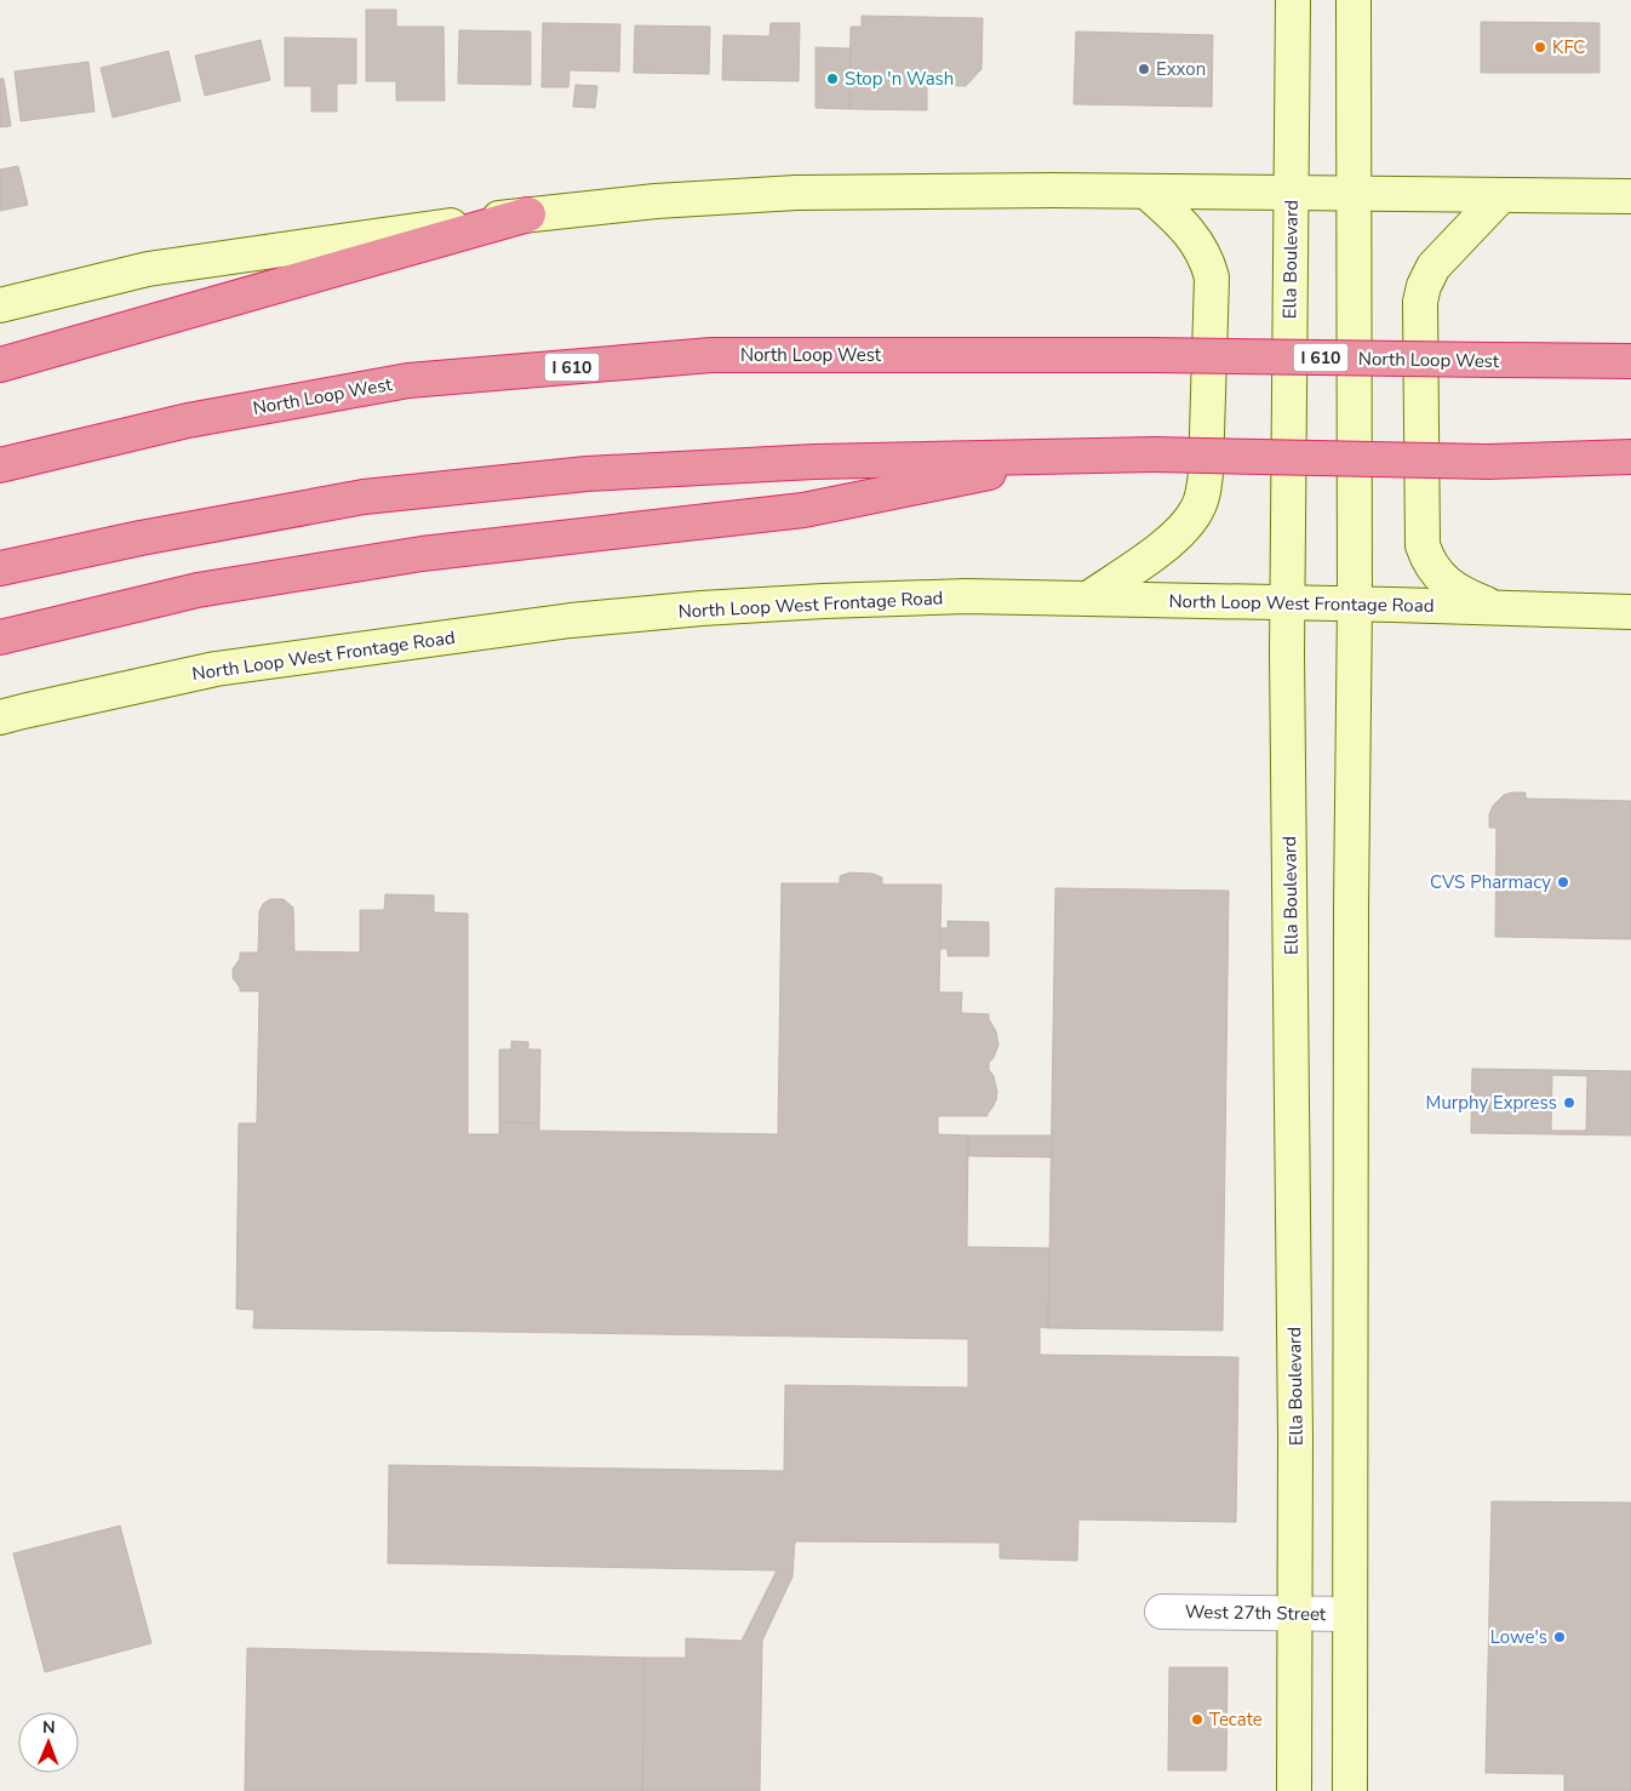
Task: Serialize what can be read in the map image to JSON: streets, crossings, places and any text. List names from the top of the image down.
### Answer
{
  "streets": {
    "highway": ["North Loop West", "I 610"],
    "main road": ["Ella Boulevard", "North Loop West Frontage Road"],
    "street": ["West 27th Street"]
  },
  "crossings": [
    ["Ella Boulevard", "North Loop West Frontage Road"],
    ["Ella Boulevard", "West 27th Street"]
  ],
  "places": [
    "KFC",
    "Exxon",
    "Stop 'n Wash",
    "CVS Pharmacy",
    "Murphy Express",
    "Lowe's",
    "Tecate"
  ],
  "north": "top"
}
